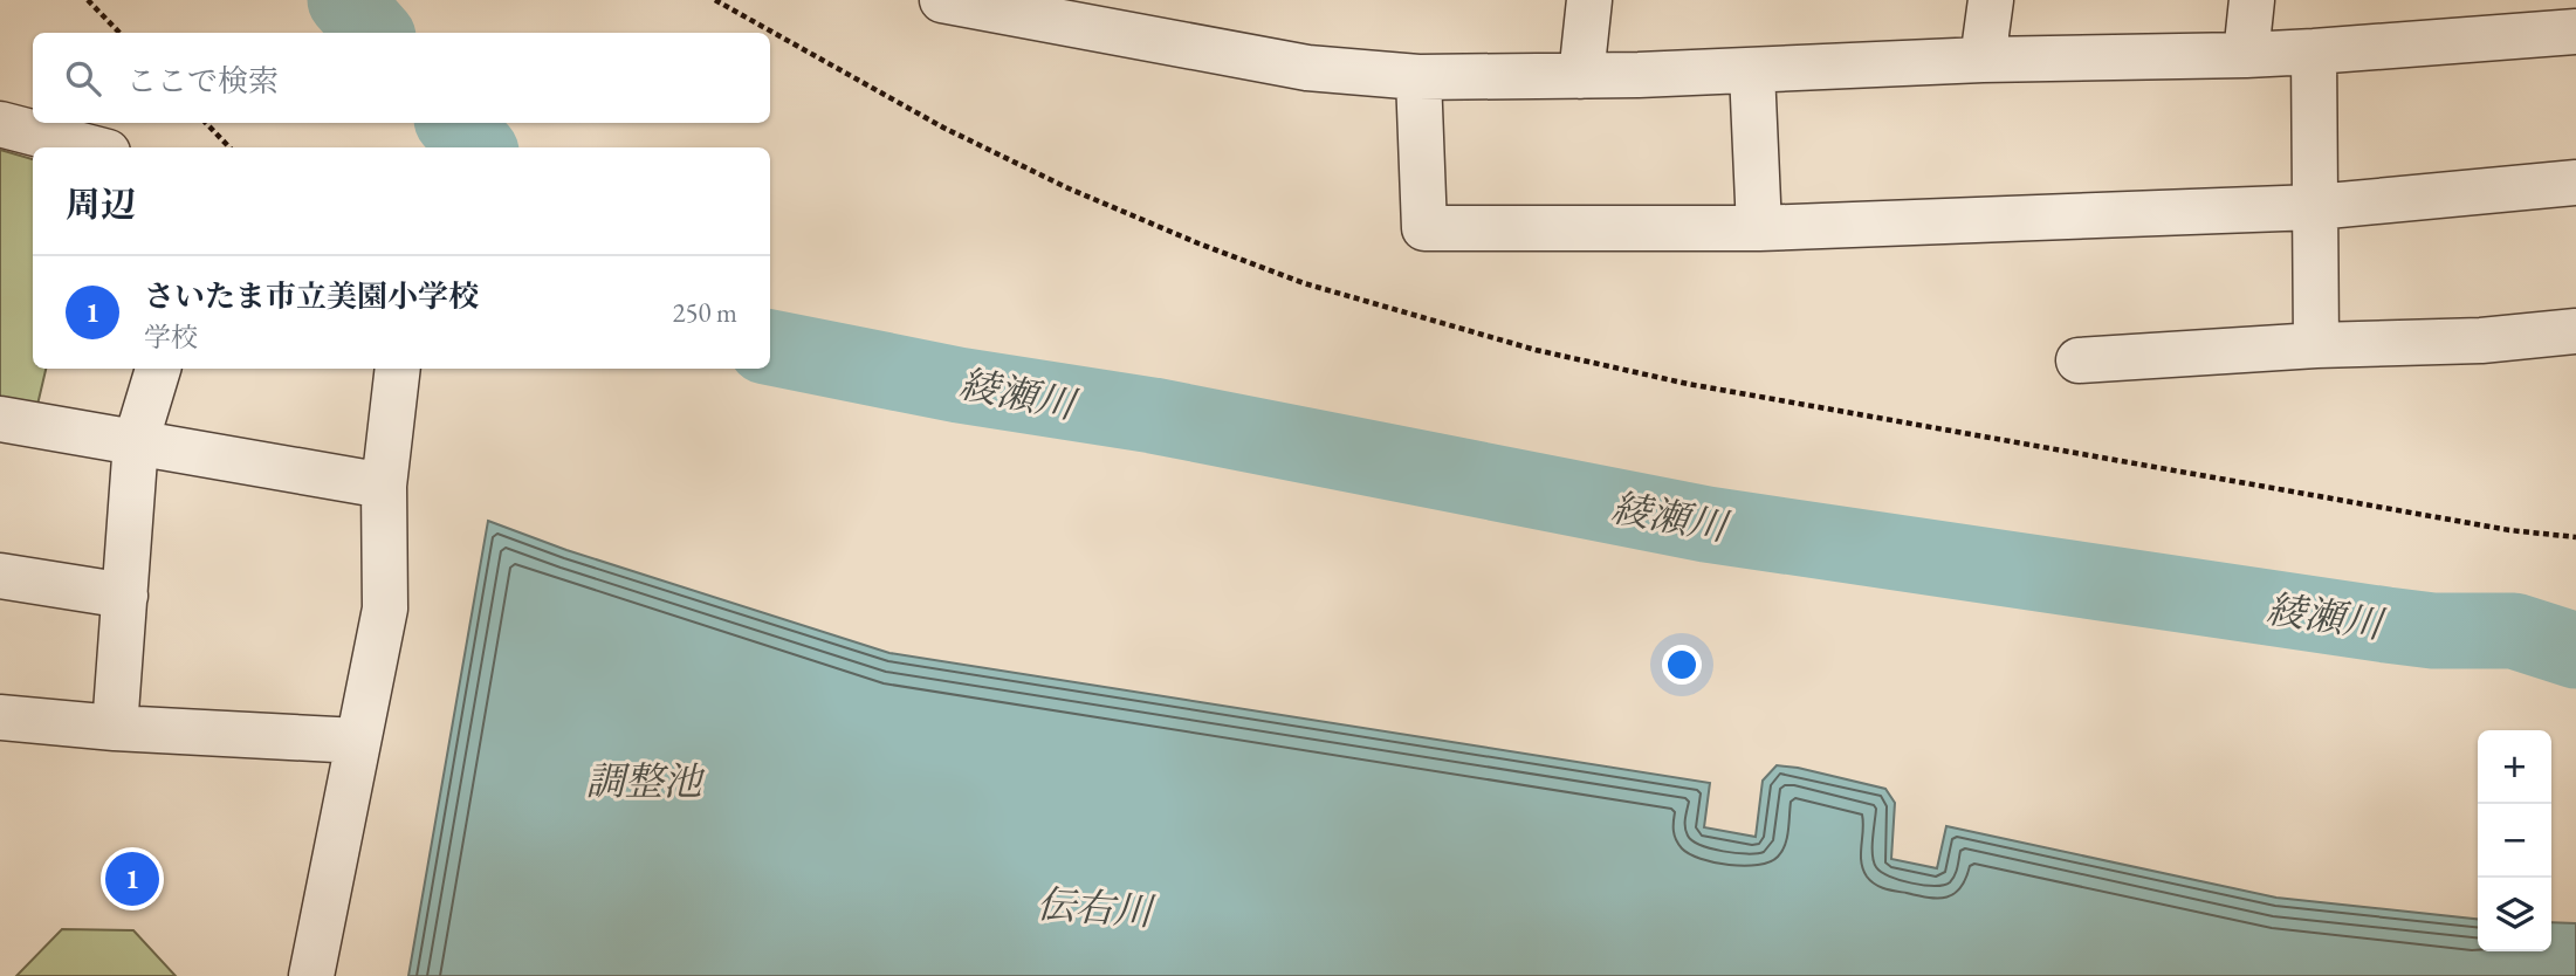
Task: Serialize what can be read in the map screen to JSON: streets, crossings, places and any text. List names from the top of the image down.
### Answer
{
  "water": ["綾瀬川", "調整池", "伝右川"],
  "page": {
    "search": "ここで検索",
    "heading": "周辺",
    "list": [
      {
        "mark": "1",
        "name": "さいたま市立美園小学校",
        "note": "学校",
        "value": "250 m"
      }
    ],
    "map_buttons": ["+", "−"],
    "pins": "1"
  }
}
